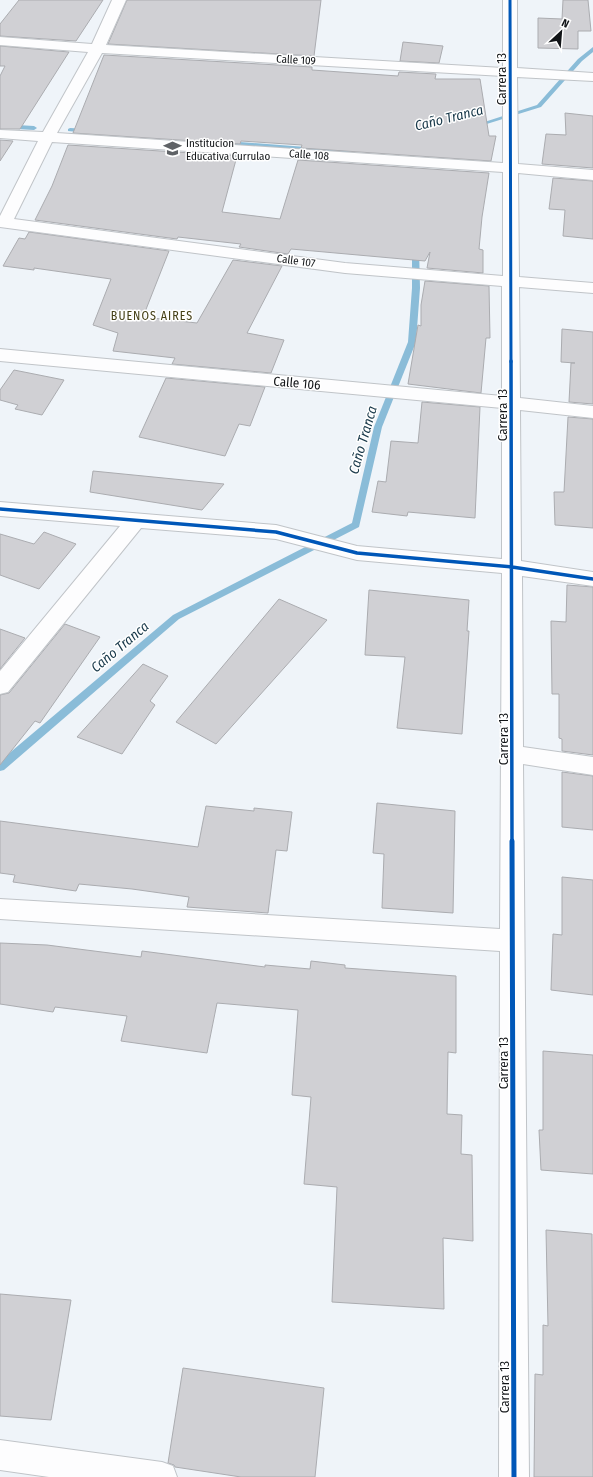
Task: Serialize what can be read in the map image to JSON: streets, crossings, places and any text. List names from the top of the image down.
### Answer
{
  "streets": {
    "street": [
      "Calle 109",
      "Carrera 13",
      "Calle 108",
      "Calle 107",
      "Calle 106"
    ]
  },
  "crossings": [
    ["Calle 109", "Carrera 13"],
    ["Carrera 13", "Calle 108"],
    ["Carrera 13", "Calle 107"],
    ["Carrera 13", "Calle 106"]
  ],
  "districts": ["BUENOS AIRES"],
  "water": ["Caño Tranca"],
  "places": {
    "school or university": ["Institucion Educativa Currulao"]
  },
  "north": "top right"
}
